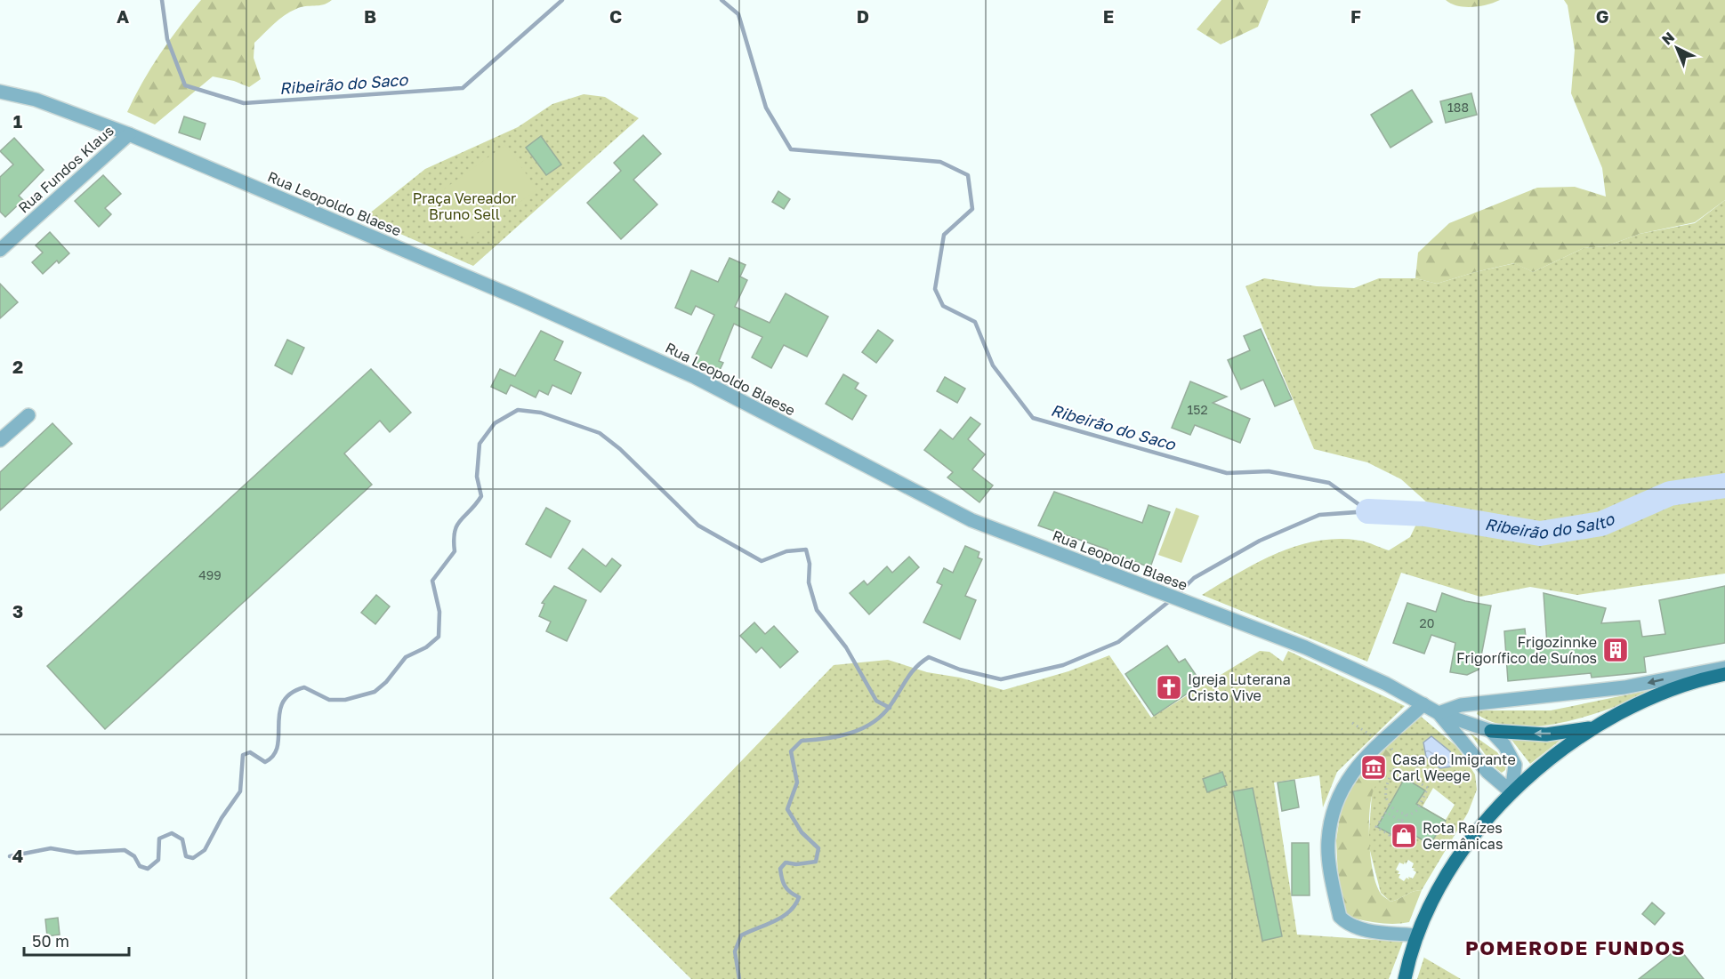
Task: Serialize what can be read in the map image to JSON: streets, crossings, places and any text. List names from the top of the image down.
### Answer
{
  "streets": {
    "street": ["Rua Fundos Klaus", "Rua Leopoldo Blaese"]
  },
  "crossings": [
    ["Rua Fundos Klaus", "Rua Leopoldo Blaese"]
  ],
  "districts": ["POMERODE FUNDOS"],
  "water": ["Ribeirão do Saco", "Ribeirão do Salto"],
  "parks": ["Praça Vereador Bruno Sell"],
  "places": {
    "building": ["Frigozinnke Frigorífico de Suínos"],
    "church": ["Igreja Luterana Cristo Vive"],
    "museum": ["Casa do Imigrante Carl Weege"],
    "shop": ["Rota Raízes Germânicas"]
  },
  "house_numbers": [
    "188",
    "152",
    "499",
    "20"
  ],
  "scale_bar": "50 m",
  "north": "top left",
  "grid": {
    "columns": [
      "A",
      "B",
      "C",
      "D",
      "E",
      "F",
      "G"
    ],
    "rows": [
      "1",
      "2",
      "3",
      "4"
    ]
  }
}
